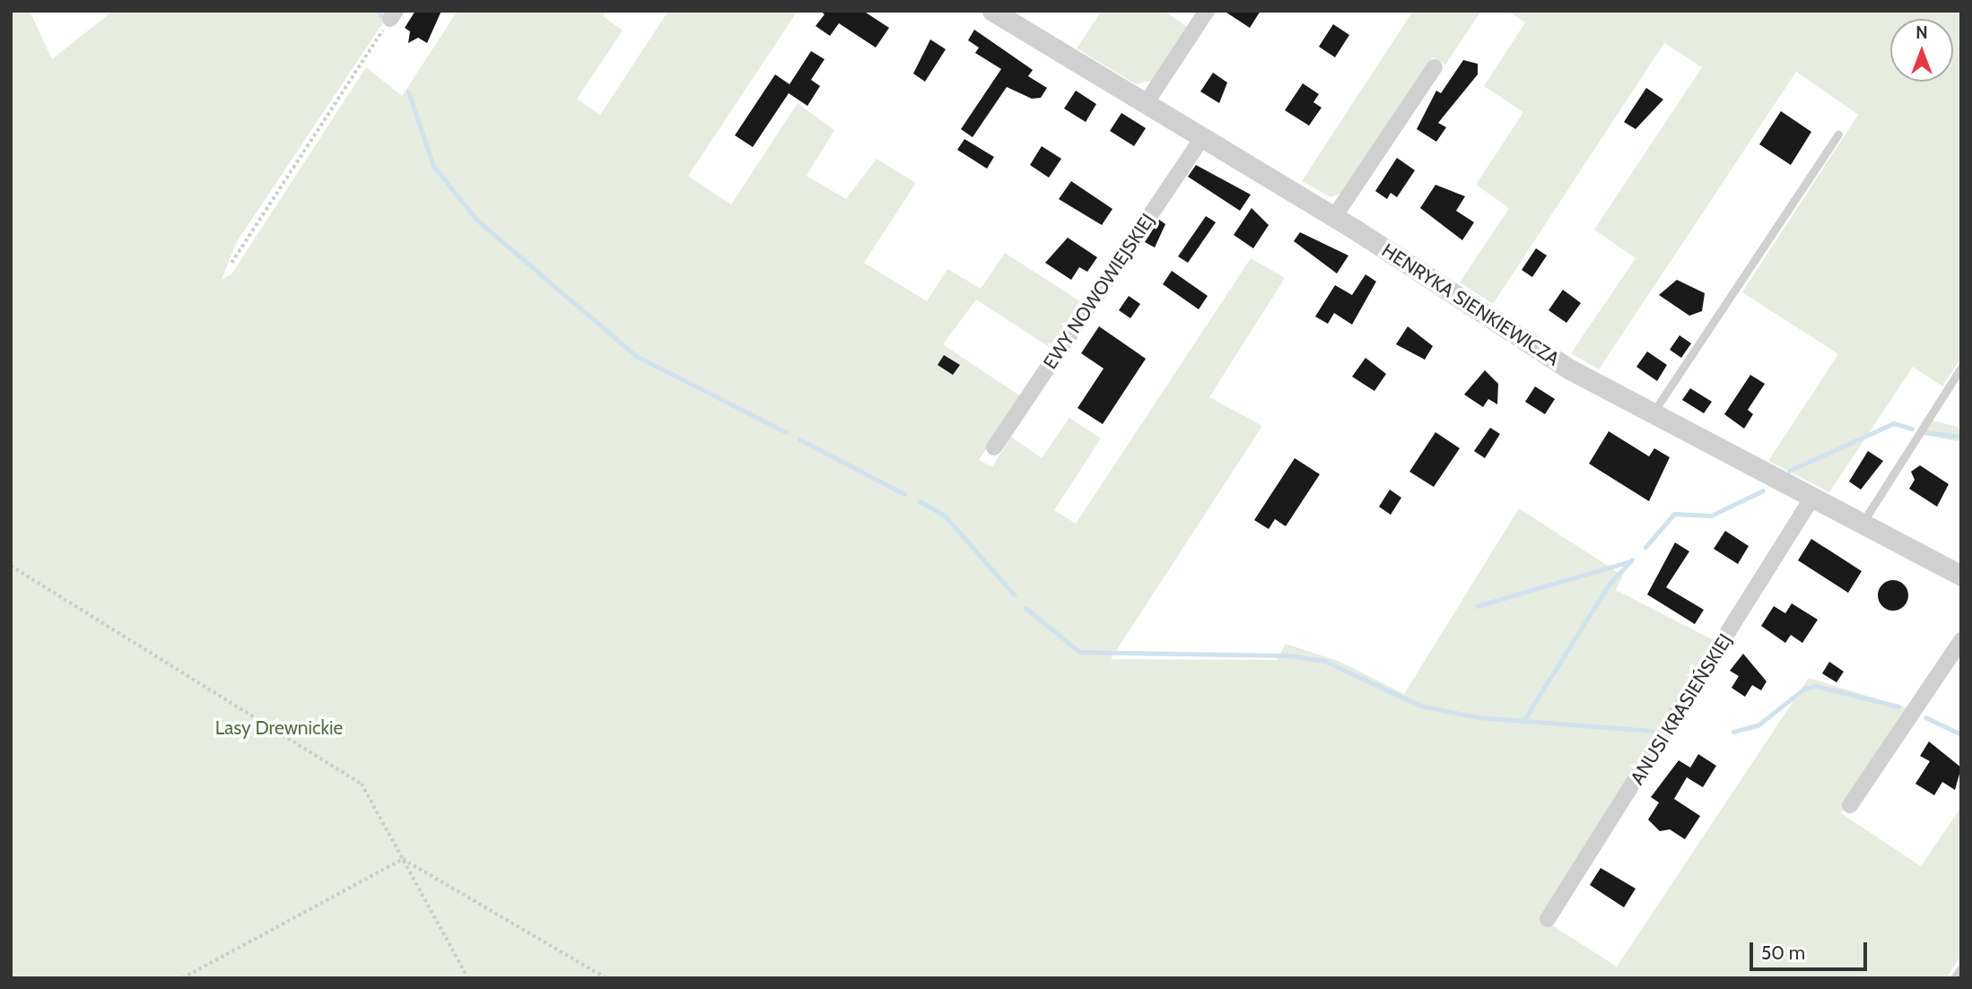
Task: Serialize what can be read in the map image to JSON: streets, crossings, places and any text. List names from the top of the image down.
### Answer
{
  "streets": {
    "street": ["EWY NOWOWIEJSKIEJ", "HENRYKA SIENKIEWICZA", "ANUSI KRASIEŃSKIEJ"]
  },
  "crossings": [
    ["EWY NOWOWIEJSKIEJ", "HENRYKA SIENKIEWICZA"],
    ["HENRYKA SIENKIEWICZA", "ANUSI KRASIEŃSKIEJ"]
  ],
  "parks": ["Lasy Drewnickie"],
  "scale_bar": "50 m",
  "north": "top"
}
